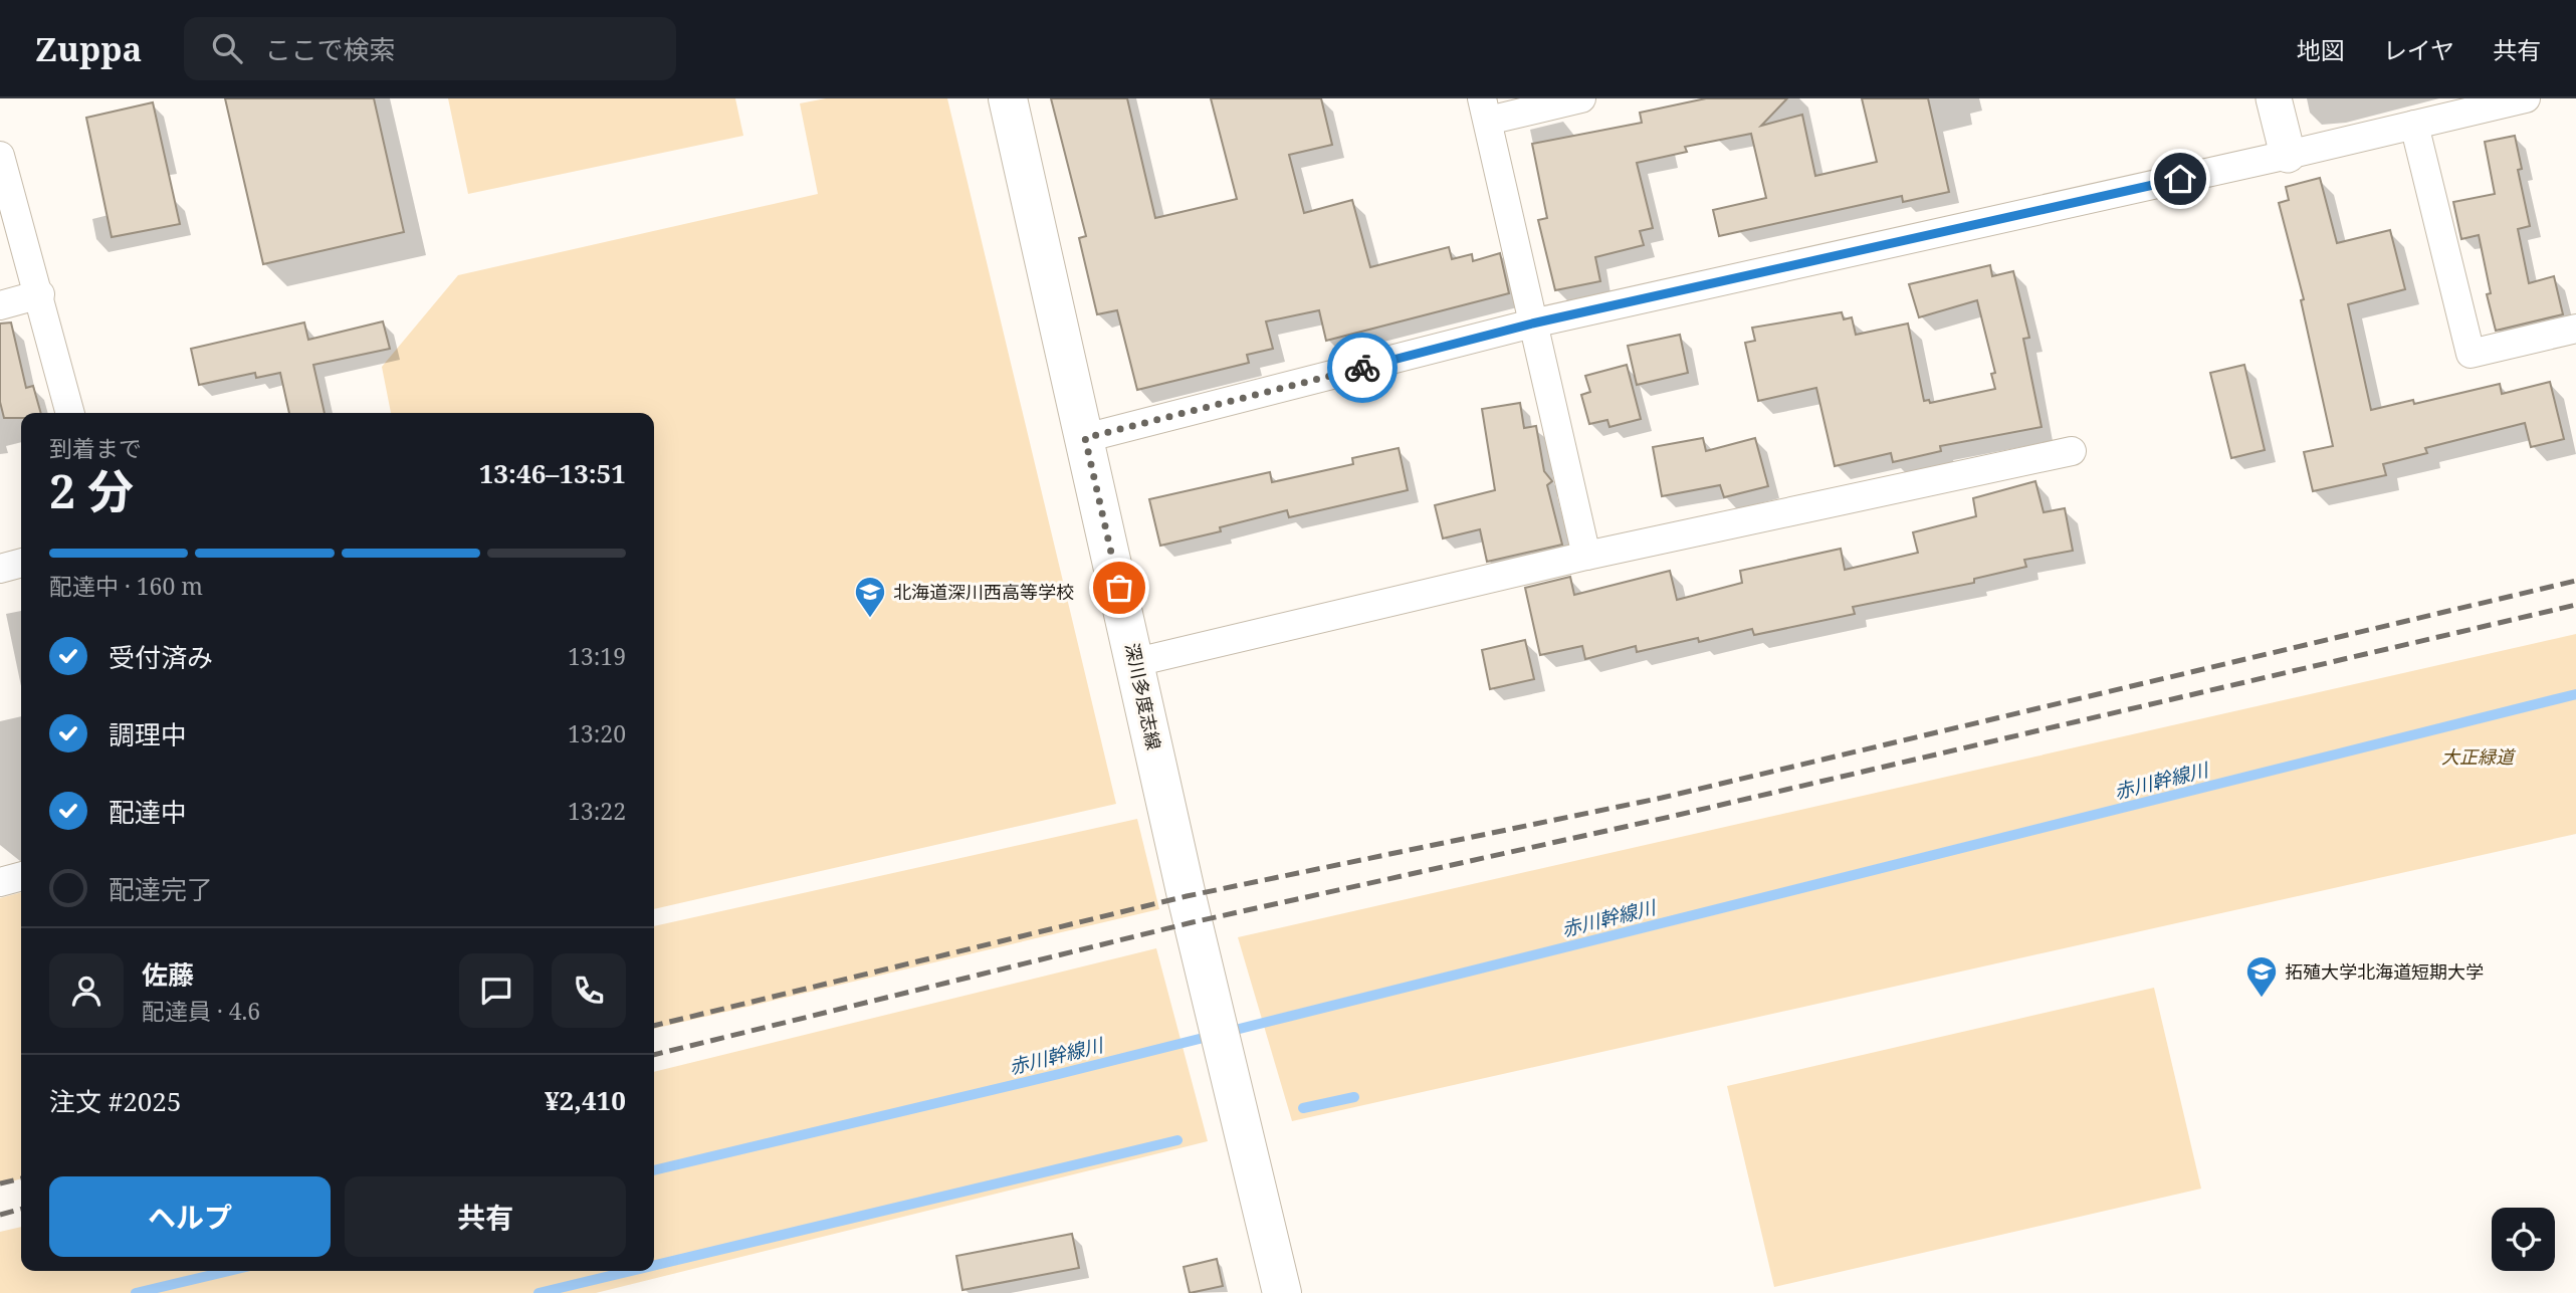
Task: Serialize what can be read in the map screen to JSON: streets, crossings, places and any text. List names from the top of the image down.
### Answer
{
  "streets": {
    "main road": ["深川多度志線"]
  },
  "water": ["赤川幹線川"],
  "parks": ["大正緑道"],
  "places": {
    "school or university": ["北海道深川西高等学校", "拓殖大学北海道短期大学"]
  },
  "page": {
    "header": "Zuppa",
    "search": "ここで検索",
    "nav": ["地図", "レイヤ", "共有"],
    "heading": ["2 分", "到着まで", "13:46–13:51"],
    "panel": [
      "佐藤",
      "配達員 · 4.6",
      "注文 #2025",
      "¥2,410"
    ],
    "bar": "配達中 · 160 m",
    "list": [
      ["受付済み", "13:19"],
      ["調理中", "13:20"],
      ["配達中", "13:22"],
      "配達完了"
    ],
    "buttons": ["ヘルプ", "共有"]
  }
}
